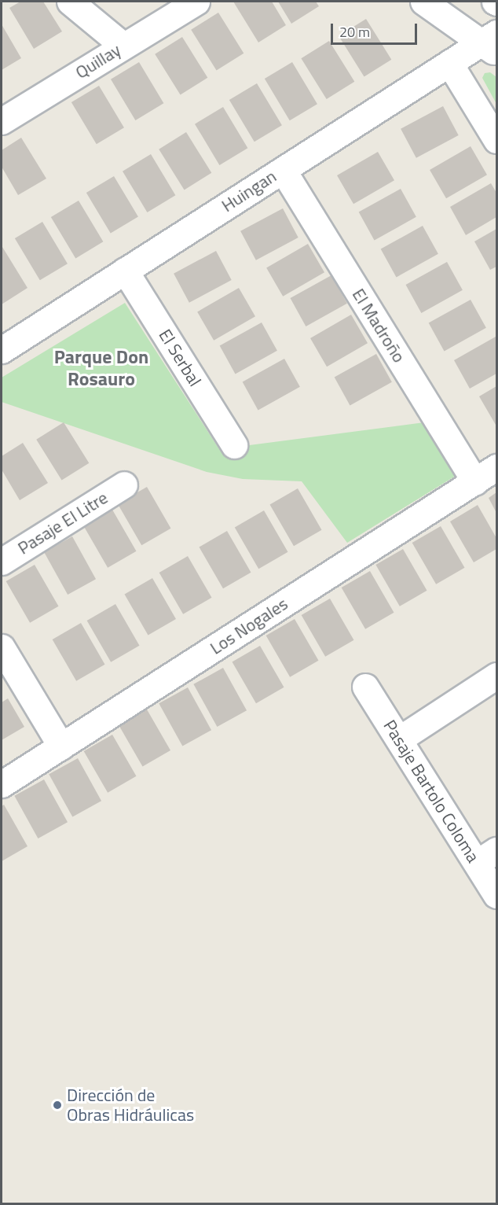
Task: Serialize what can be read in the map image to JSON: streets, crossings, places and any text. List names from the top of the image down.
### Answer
{
  "streets": {
    "street": [
      "Quillay",
      "Huingan",
      "El Madroño",
      "El Serbal",
      "Pasaje El Litre",
      "Los Nogales",
      "Pasaje Bartolo Coloma"
    ]
  },
  "crossings": [
    ["Huingan", "El Madroño"],
    ["Huingan", "El Serbal"],
    ["El Madroño", "Los Nogales"]
  ],
  "districts": ["Parque Don Rosauro"],
  "places": ["Dirección de Obras Hidráulicas"],
  "scale_bar": "20 m"
}
